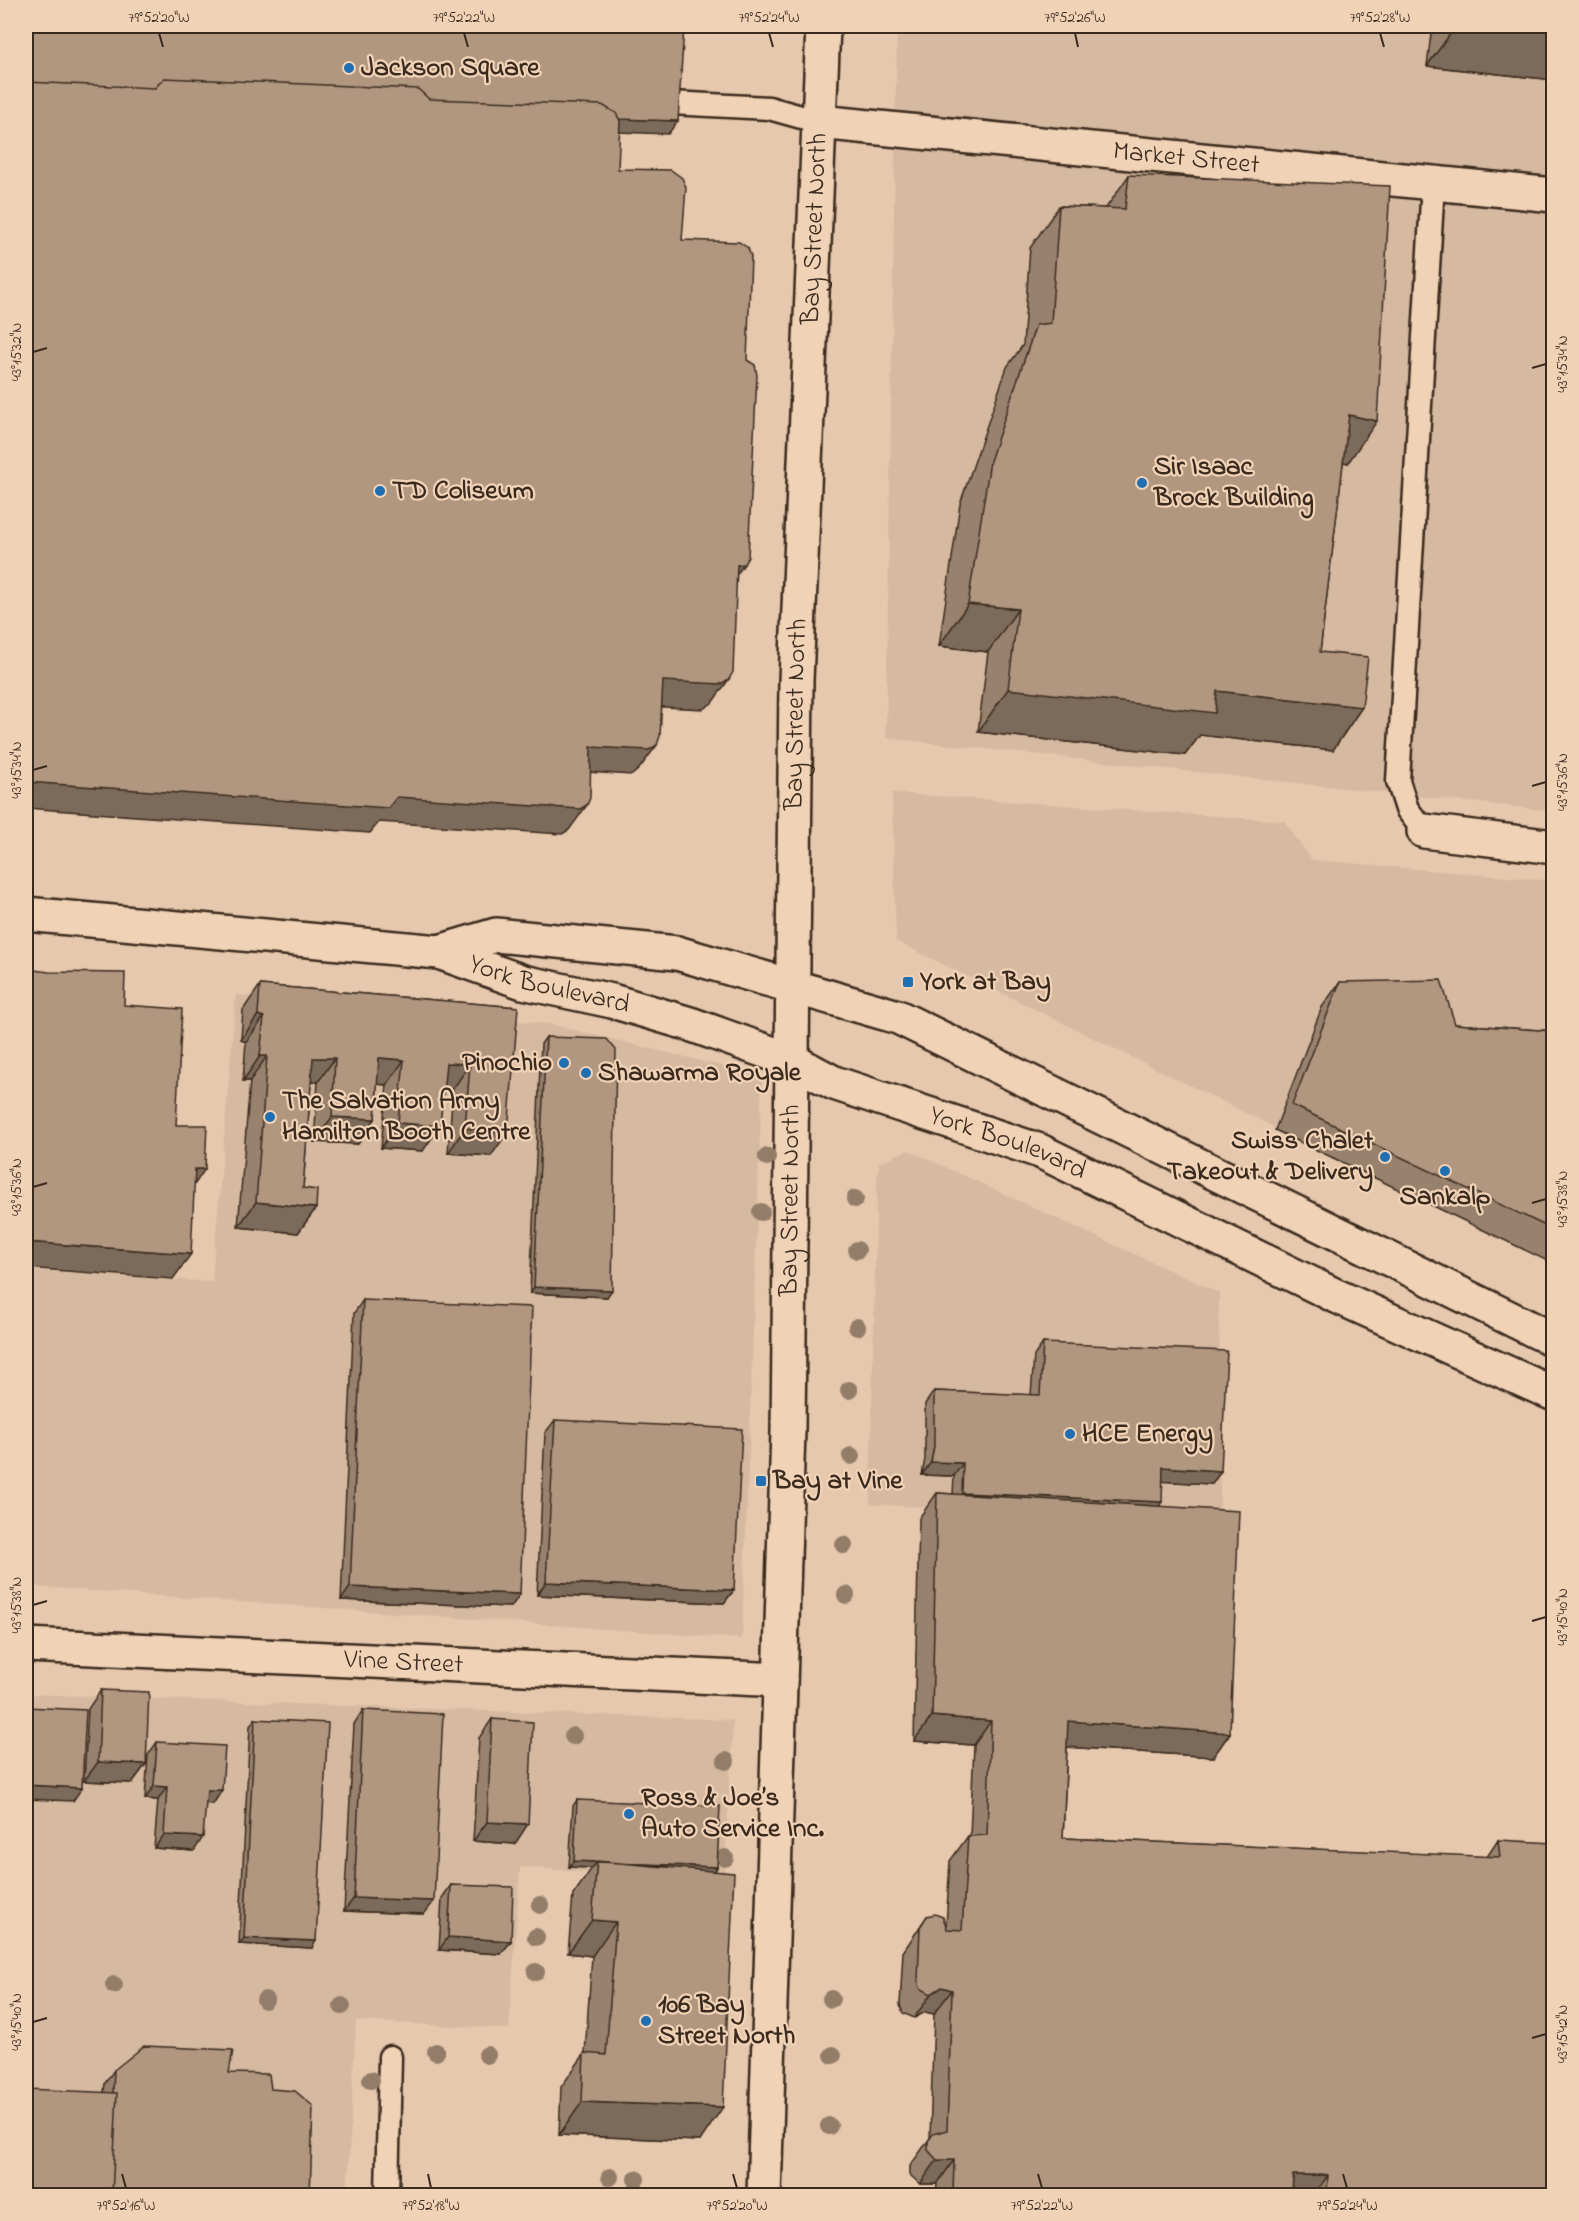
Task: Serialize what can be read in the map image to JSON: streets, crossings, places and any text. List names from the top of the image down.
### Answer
{
  "streets": {
    "main road": [
      "Market Street",
      "Bay Street North",
      "York Boulevard",
      "Vine Street"
    ]
  },
  "crossings": [
    ["Market Street", "Bay Street North"],
    ["Bay Street North", "York Boulevard"],
    ["Bay Street North", "Vine Street"]
  ],
  "places": {
    "other": [
      "Jackson Square",
      "Sir Isaac Brock Building",
      "TD Coliseum",
      "Pinochio",
      "Shawarma Royale",
      "The Salvation Army Hamilton Booth Centre",
      "Swiss Chalet Takeout & Delivery",
      "Sankalp",
      "HCE Energy",
      "Ross & Joe’s Auto Service Inc.",
      "106 Bay Street North"
    ],
    "transit": ["York at Bay", "Bay at Vine"]
  },
  "coordinates": [
    "79°52'20\"W",
    "79°52'22\"W",
    "79°52'24\"W",
    "79°52'26\"W",
    "79°52'28\"W",
    "43°15'32\"N",
    "43°15'34\"N",
    "43°15'36\"N",
    "43°15'38\"N",
    "43°15'40\"N",
    "43°15'42\"N",
    "79°52'16\"W",
    "79°52'18\"W"
  ]
}
